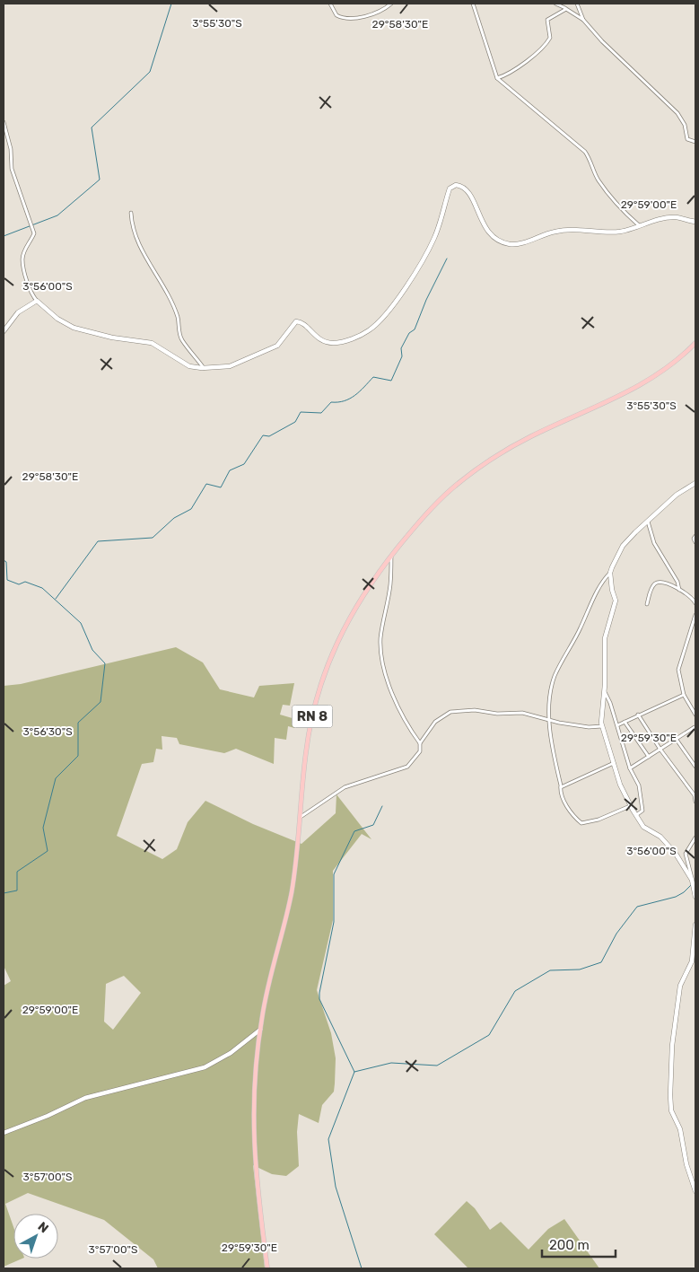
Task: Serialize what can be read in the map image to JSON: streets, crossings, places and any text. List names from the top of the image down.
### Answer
{
  "streets": {
    "main road": ["RN 8"]
  },
  "scale_bar": "200 m",
  "north": "top right",
  "coordinates": [
    "3°55'30\"S",
    "29°58'30\"E",
    "29°59'00\"E",
    "3°56'00\"S",
    "3°56'30\"S",
    "29°59'30\"E",
    "3°57'00\"S"
  ]
}
